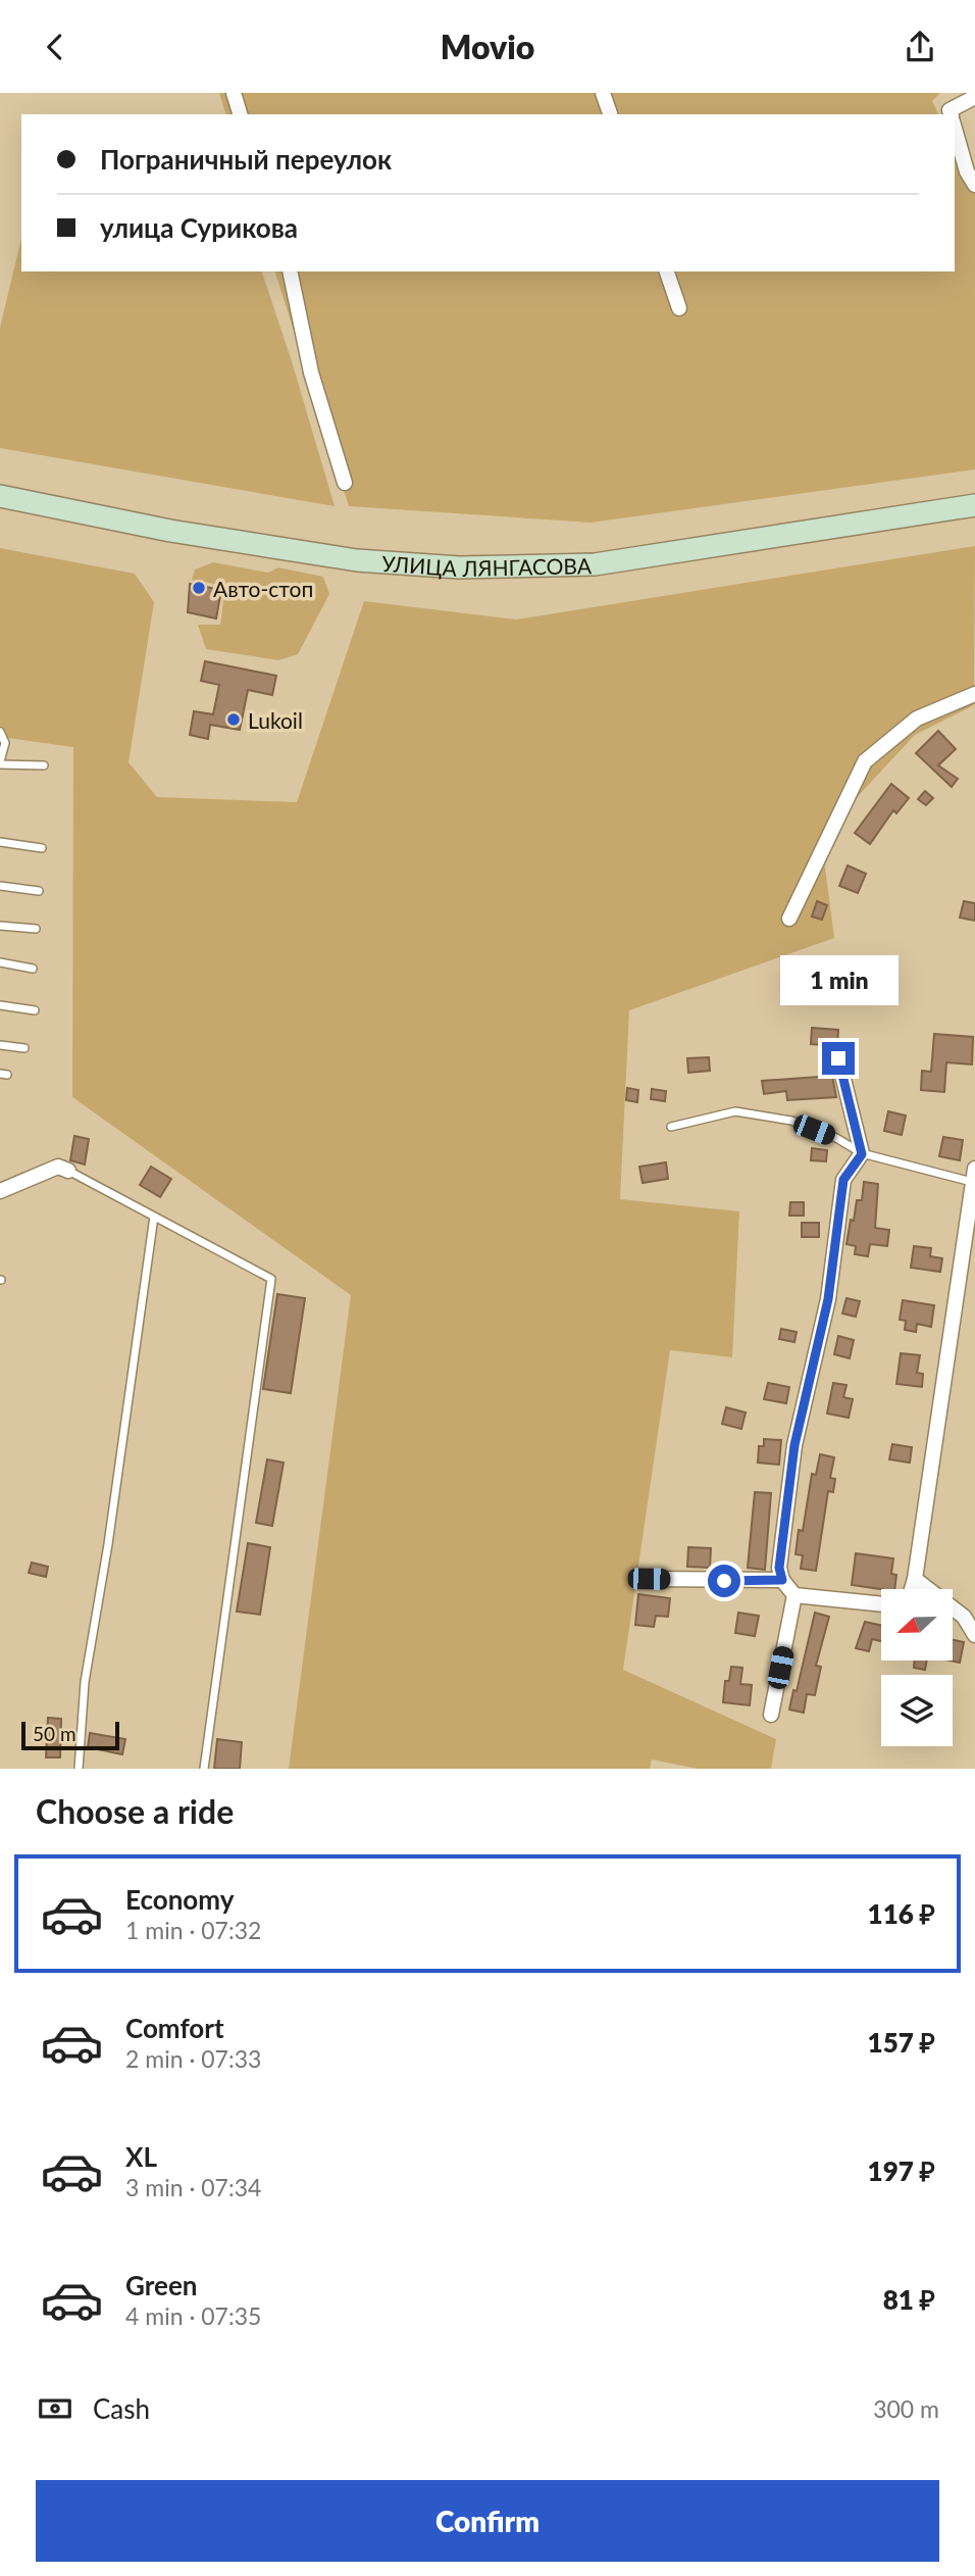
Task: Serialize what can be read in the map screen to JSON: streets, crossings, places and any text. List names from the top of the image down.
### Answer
{
  "streets": {
    "main road": ["УЛИЦА ЛЯНГАСОВА"]
  },
  "places": ["Авто-стоп", "Lukoil"],
  "scale_bar": "50 m",
  "north": "left",
  "page": {
    "header": "Movio",
    "banner": ["Пограничный переулок", "улица Сурикова"],
    "bubble": "1 min",
    "scale": "50 m",
    "heading": "Choose a ride",
    "list": [
      {
        "name": "Economy",
        "note": "1 min · 07:32",
        "value": "116 ₽"
      },
      {
        "name": "Comfort",
        "note": "2 min · 07:33",
        "value": "157 ₽"
      },
      {
        "name": "XL",
        "note": "3 min · 07:34",
        "value": "197 ₽"
      },
      {
        "name": "Green",
        "note": "4 min · 07:35",
        "value": "81 ₽"
      }
    ],
    "pay": ["Cash", "300 m"],
    "buttons": "Confirm"
  }
}
